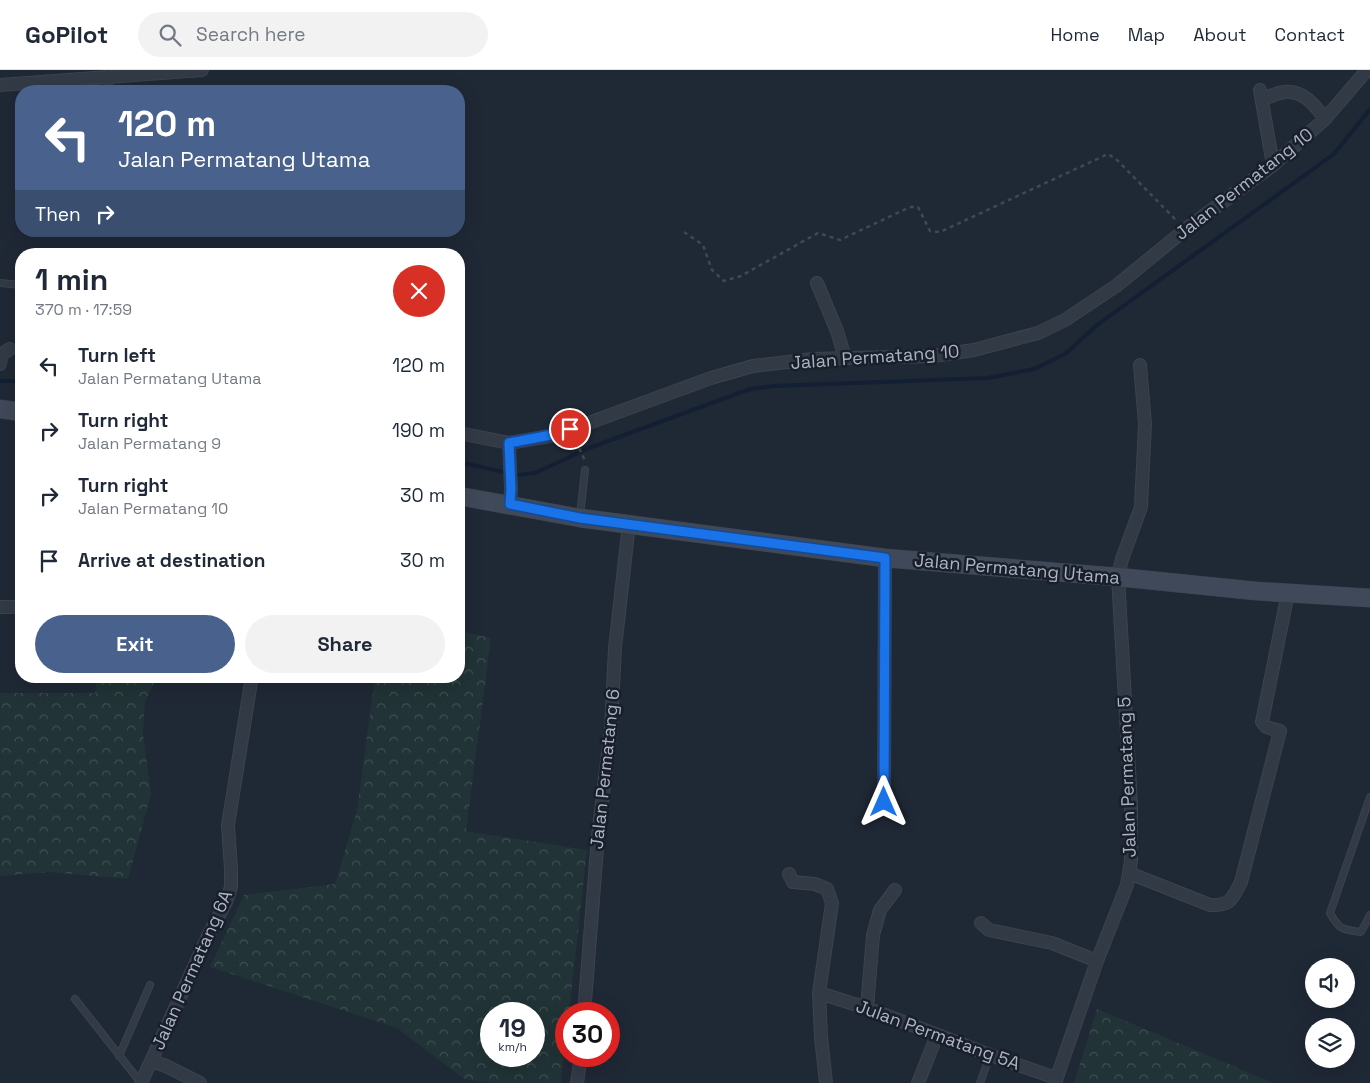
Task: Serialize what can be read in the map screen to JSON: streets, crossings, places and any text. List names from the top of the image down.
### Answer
{
  "streets": {
    "street": [
      "Jalan Permatang 10",
      "Jalan Permatang Utama",
      "Jalan Permatang 6",
      "Jalan Permatang 5",
      "Jalan Permatang 6A",
      "Julan Permatang 5A"
    ]
  },
  "crossings": [
    ["Jalan Permatang Utama", "Jalan Permatang 6"],
    ["Jalan Permatang Utama", "Jalan Permatang 5"],
    ["Jalan Permatang 5", "Julan Permatang 5A"]
  ],
  "page": {
    "header": "GoPilot",
    "search": "Search here",
    "nav": [
      "Home",
      "Map",
      "About",
      "Contact"
    ],
    "turn": ["120 m", "Jalan Permatang Utama"],
    "then": "Then",
    "heading": ["1 min", "370 m · 17:59"],
    "list": [
      {
        "name": "Turn left",
        "note": "Jalan Permatang Utama",
        "value": "120 m"
      },
      {
        "name": "Turn right",
        "note": "Jalan Permatang 9",
        "value": "190 m"
      },
      {
        "name": "Turn right",
        "note": "Jalan Permatang 10",
        "value": "30 m"
      },
      {
        "name": "Arrive at destination",
        "value": "30 m"
      }
    ],
    "buttons": ["Exit", "Share"],
    "speed": "19 km/h",
    "limit": "30"
  }
}
